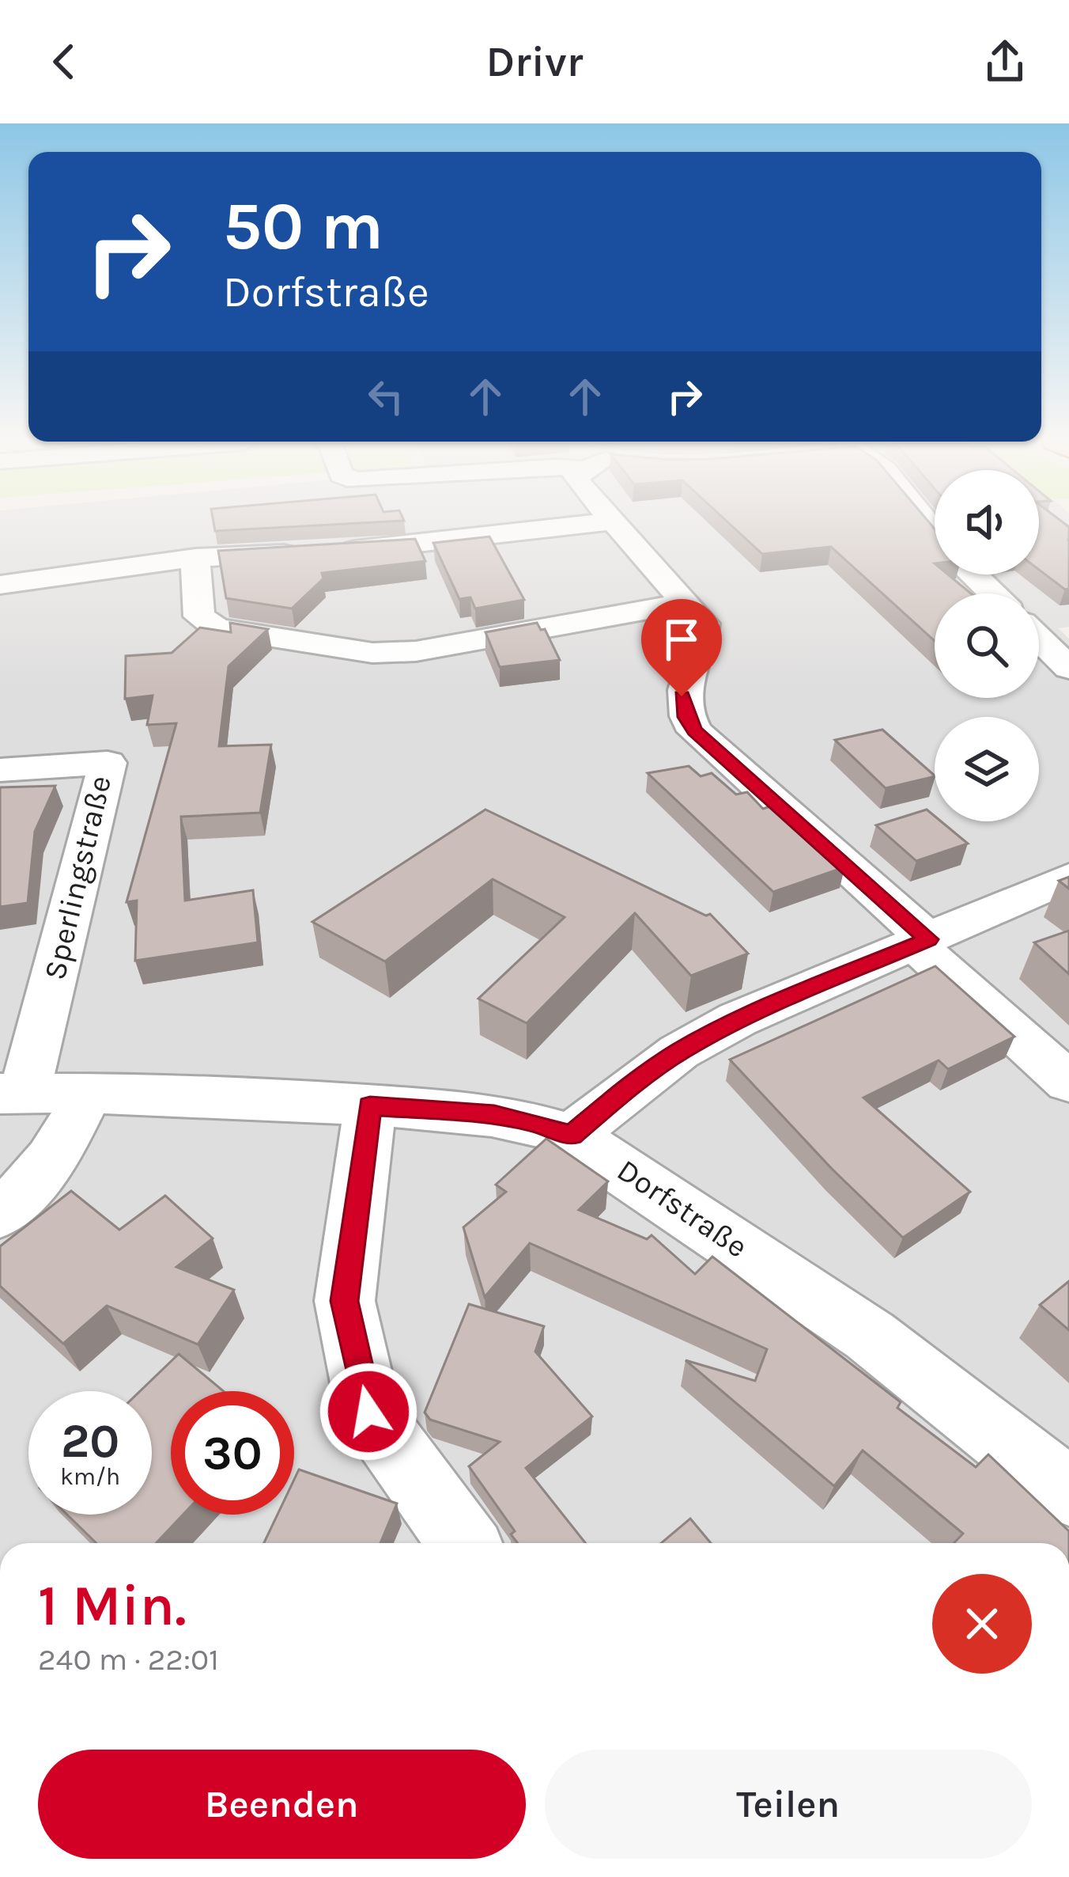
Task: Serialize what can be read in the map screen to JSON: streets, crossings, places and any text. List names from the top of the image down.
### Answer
{
  "streets": {
    "street": ["Sperlingstraße", "Dorfstraße"]
  },
  "crossings": [
    ["Sperlingstraße", "Dorfstraße"]
  ],
  "page": {
    "header": "Drivr",
    "turn": ["50 m", "Dorfstraße"],
    "speed": "20 km/h",
    "limit": "30",
    "heading": ["1 Min.", "240 m · 22:01"],
    "buttons": ["Beenden", "Teilen"]
  }
}
